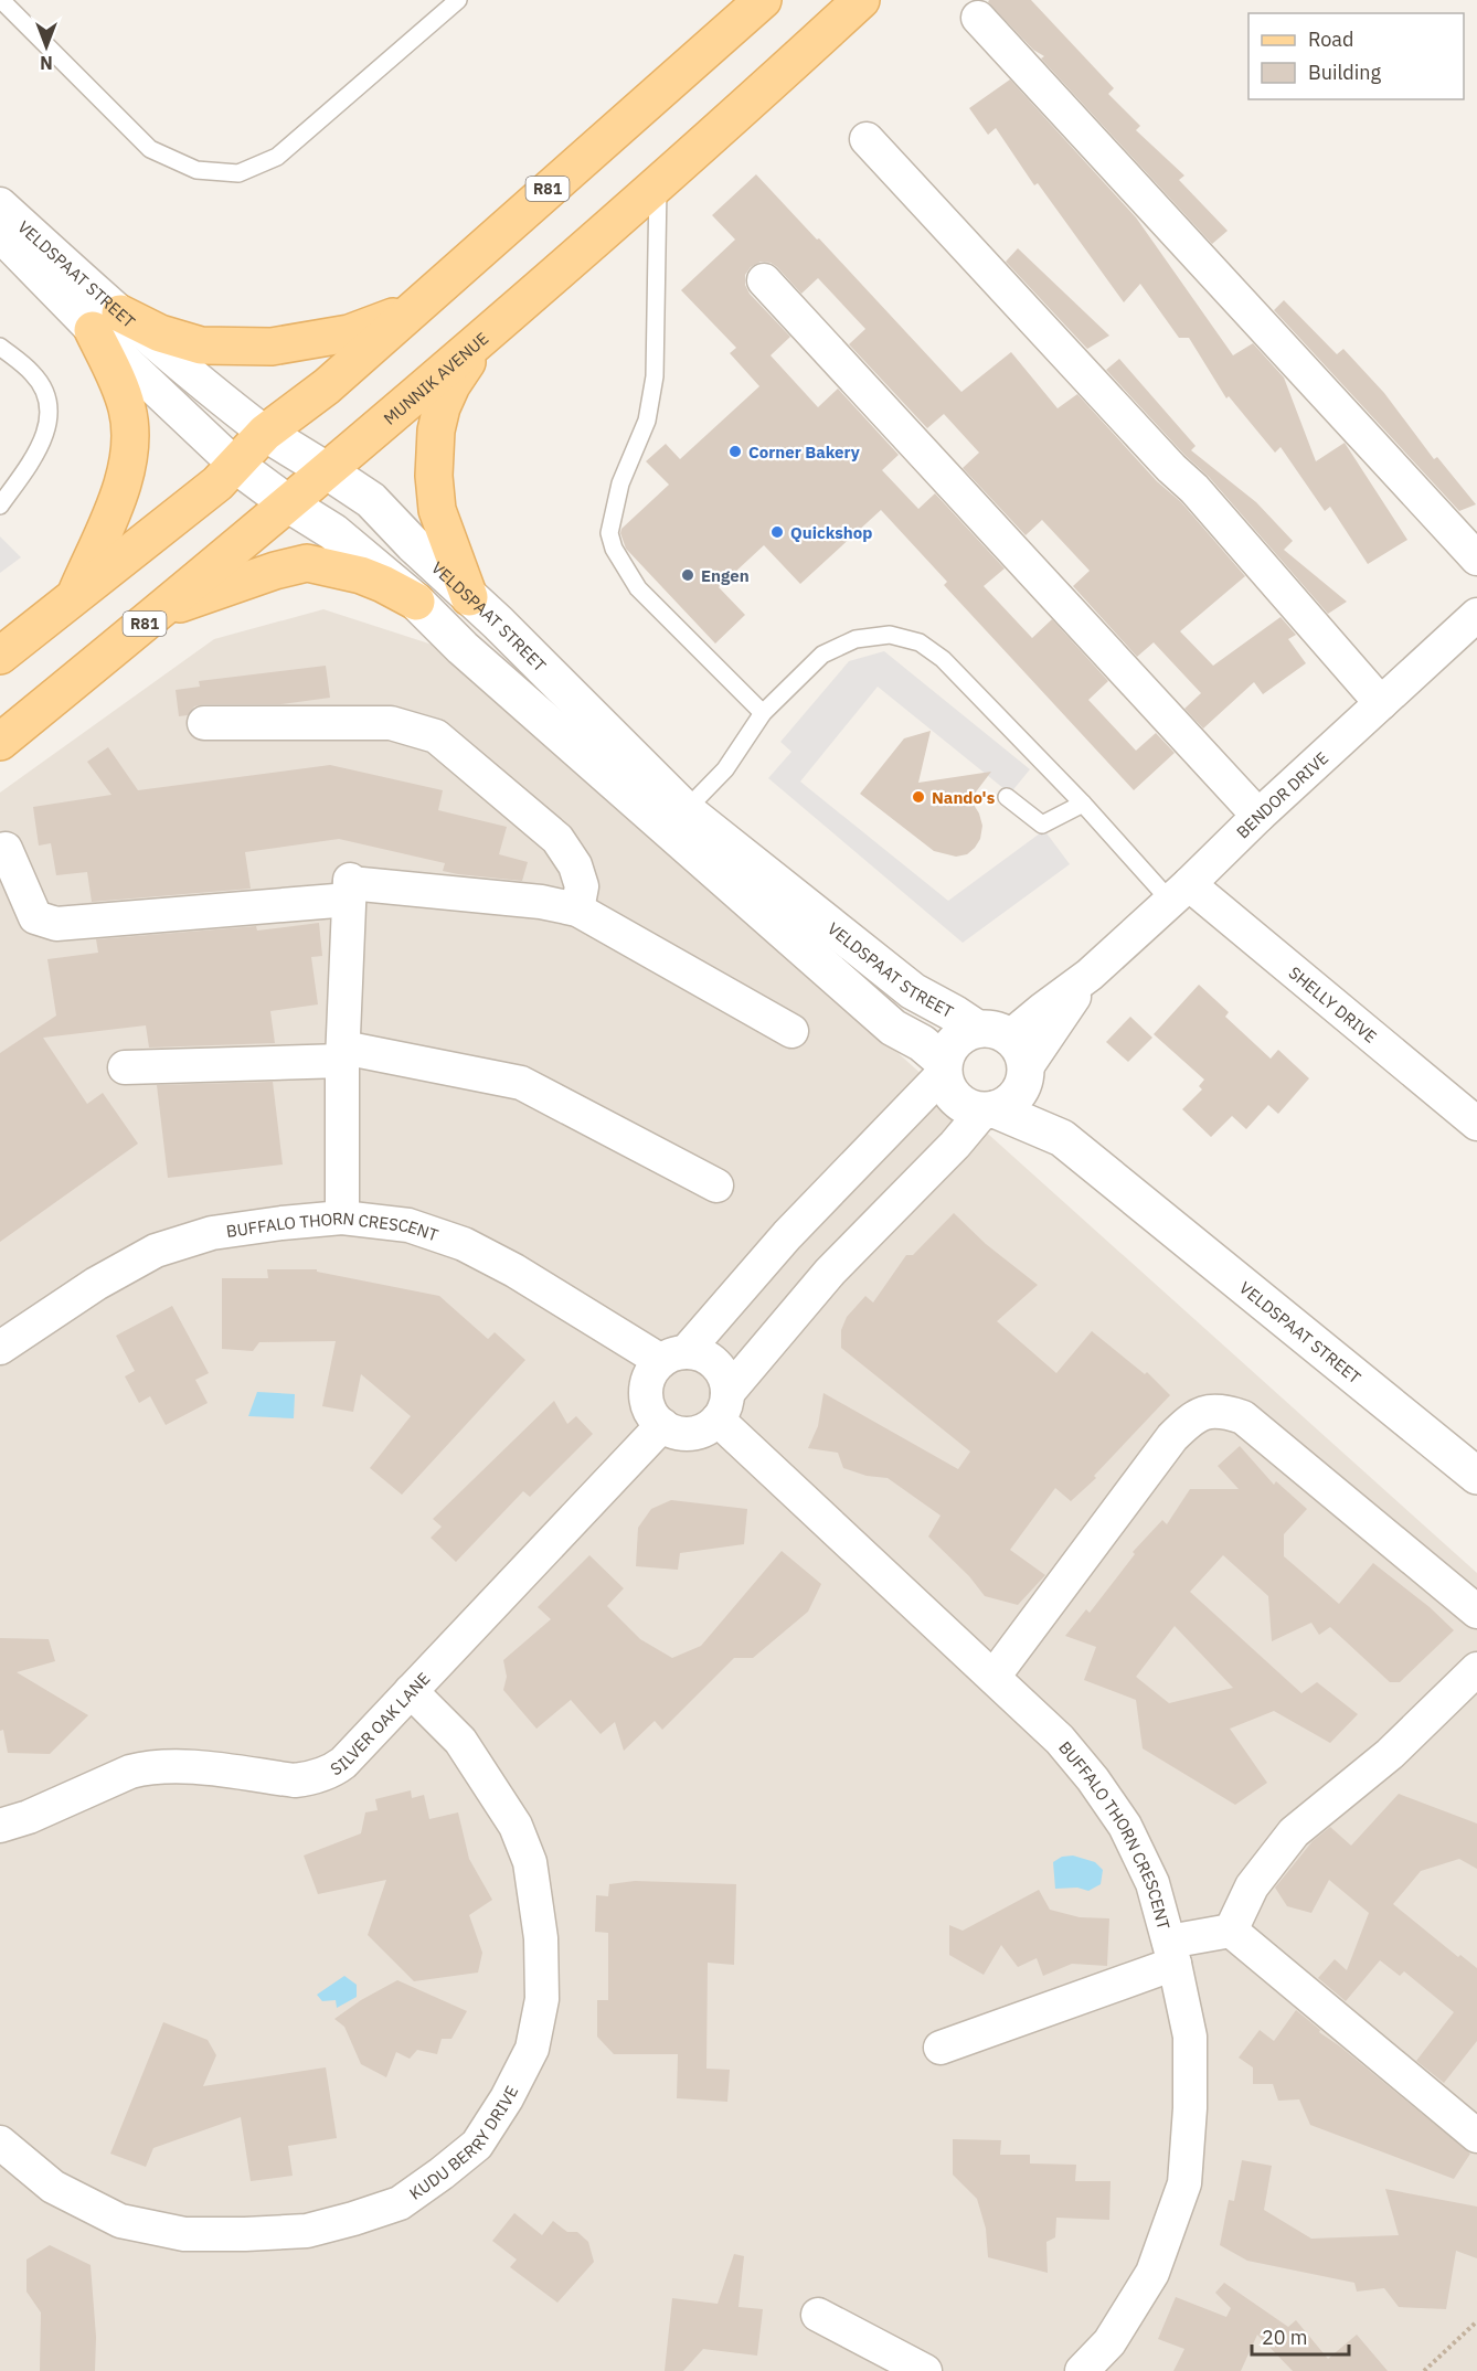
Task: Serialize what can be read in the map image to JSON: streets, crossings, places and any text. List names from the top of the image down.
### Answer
{
  "streets": {
    "main road": ["R81", "MUNNIK AVENUE"],
    "street": [
      "VELDSPAAT STREET",
      "BENDOR DRIVE",
      "SHELLY DRIVE",
      "BUFFALO THORN CRESCENT",
      "SILVER OAK LANE",
      "KUDU BERRY DRIVE"
    ]
  },
  "crossings": [
    ["R81", "VELDSPAAT STREET"],
    ["VELDSPAAT STREET", "MUNNIK AVENUE"],
    ["VELDSPAAT STREET", "BENDOR DRIVE"],
    ["BENDOR DRIVE", "SHELLY DRIVE"],
    ["BUFFALO THORN CRESCENT", "SILVER OAK LANE"],
    ["SILVER OAK LANE", "KUDU BERRY DRIVE"]
  ],
  "places": [
    "Corner Bakery",
    "Quickshop",
    "Engen",
    "Nando's"
  ],
  "legend": ["Road", "Building"],
  "scale_bar": "20 m",
  "north": "bottom"
}
